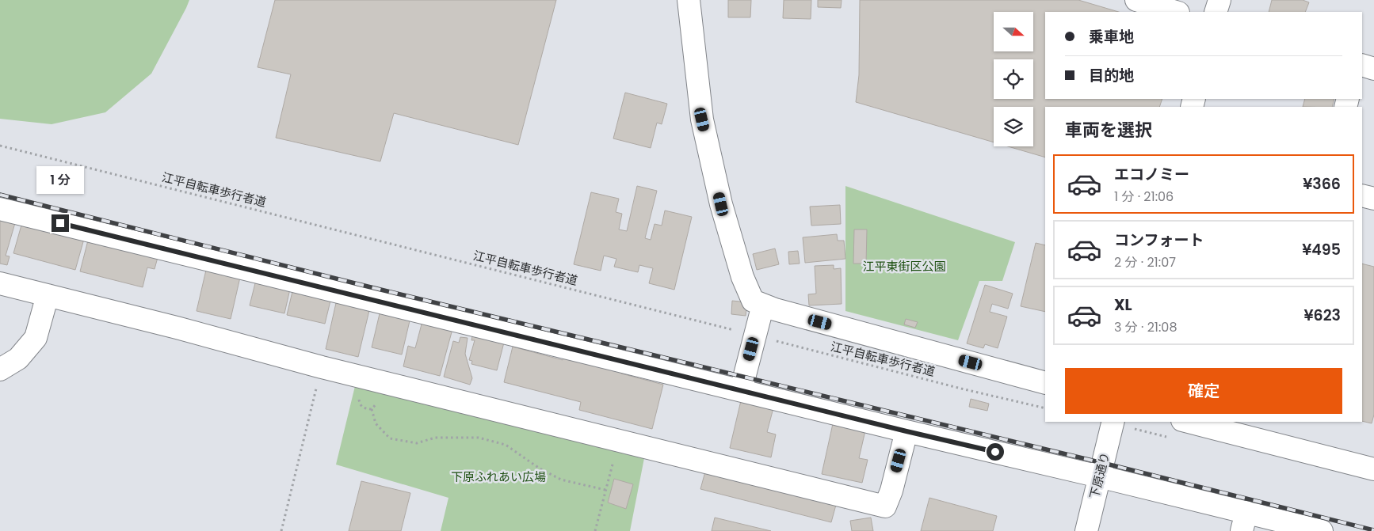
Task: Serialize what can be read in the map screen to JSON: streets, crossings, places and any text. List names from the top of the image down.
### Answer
{
  "streets": {
    "street": ["下原通り"],
    "path": ["江平自転車歩行者道"]
  },
  "parks": ["江平東街区公園", "下原ふれあい広場"],
  "north": "right",
  "page": {
    "banner": ["乗車地", "目的地"],
    "heading": "車両を選択",
    "list": [
      {
        "name": "エコノミー",
        "note": "1 分 · 21:06",
        "value": "¥366"
      },
      {
        "name": "コンフォート",
        "note": "2 分 · 21:07",
        "value": "¥495"
      },
      {
        "name": "XL",
        "note": "3 分 · 21:08",
        "value": "¥623"
      }
    ],
    "bubble": "1 分",
    "buttons": "確定"
  }
}
